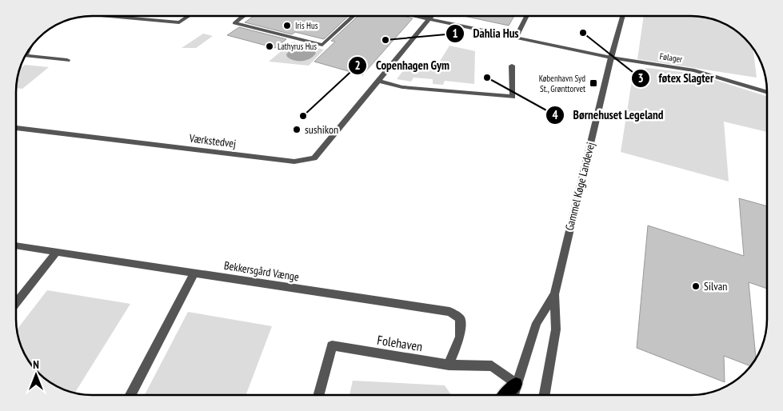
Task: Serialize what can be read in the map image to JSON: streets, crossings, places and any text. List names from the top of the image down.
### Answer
{
  "streets": {
    "street": [
      "Følager",
      "Værkstedvej",
      "Gammel Køge Landevej",
      "Bekkersgård Vænge",
      "Folehaven"
    ]
  },
  "crossings": [
    ["Følager", "Værkstedvej"],
    ["Følager", "Gammel Køge Landevej"],
    ["Gammel Køge Landevej", "Folehaven"],
    ["Bekkersgård Vænge", "Folehaven"]
  ],
  "places": {
    "other": [
      "Iris Hus",
      "føtex Slagter",
      "Dahlia Hus",
      "Lathyrus Hus",
      "Børnehuset Legeland",
      "Copenhagen Gym",
      "sushikon",
      "Silvan"
    ],
    "transit": ["København Syd St., Grønttorvet"]
  },
  "north": "top"
}
